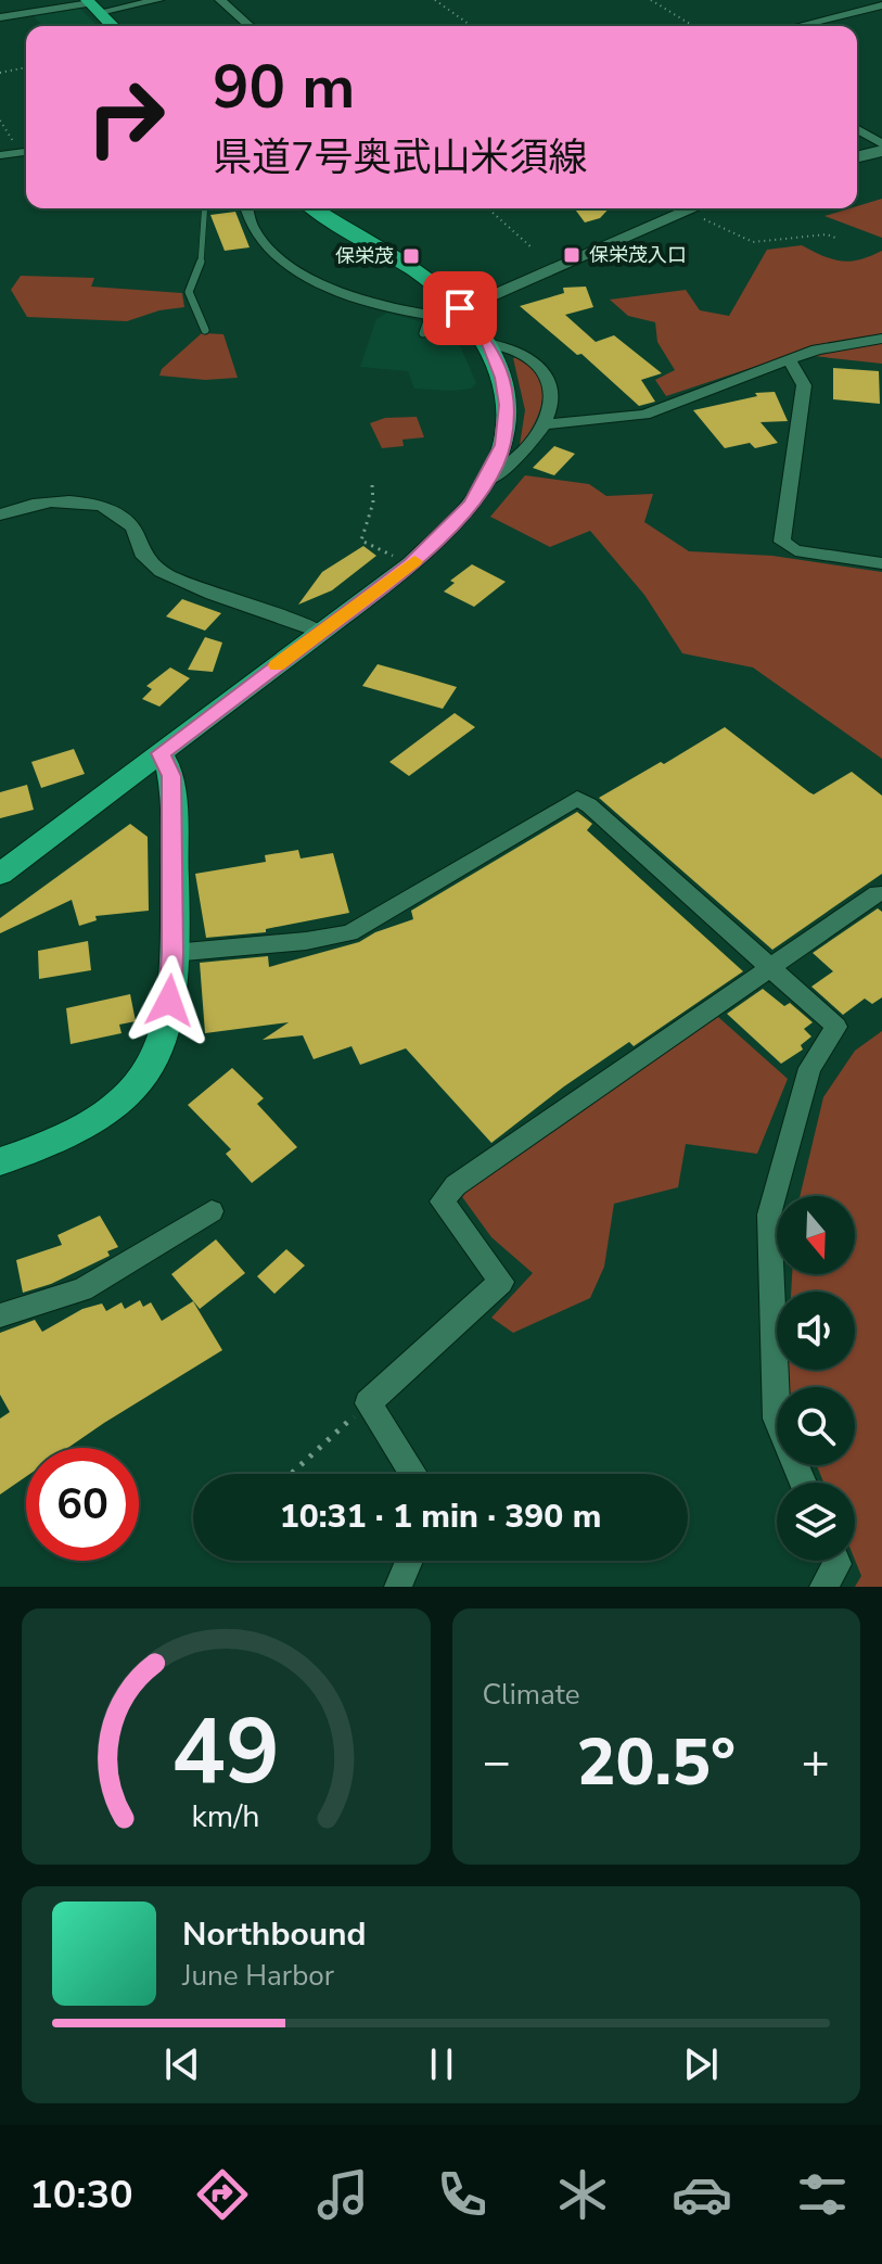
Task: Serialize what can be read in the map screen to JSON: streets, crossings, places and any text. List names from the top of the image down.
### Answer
{
  "places": {
    "transit": ["保栄茂入口", "保栄茂"]
  },
  "north": "bottom",
  "page": {
    "turn": ["90 m", "県道7号奥武山米須線"],
    "limit": "60",
    "trip": "10:31 · 1 min · 390 m",
    "tile": "Climate",
    "heat": ["−", "20.5°", "+"],
    "song": ["Northbound", "June Harbor"],
    "tabs": "10:30",
    "gauge": ["49", "km/h"]
  }
}
